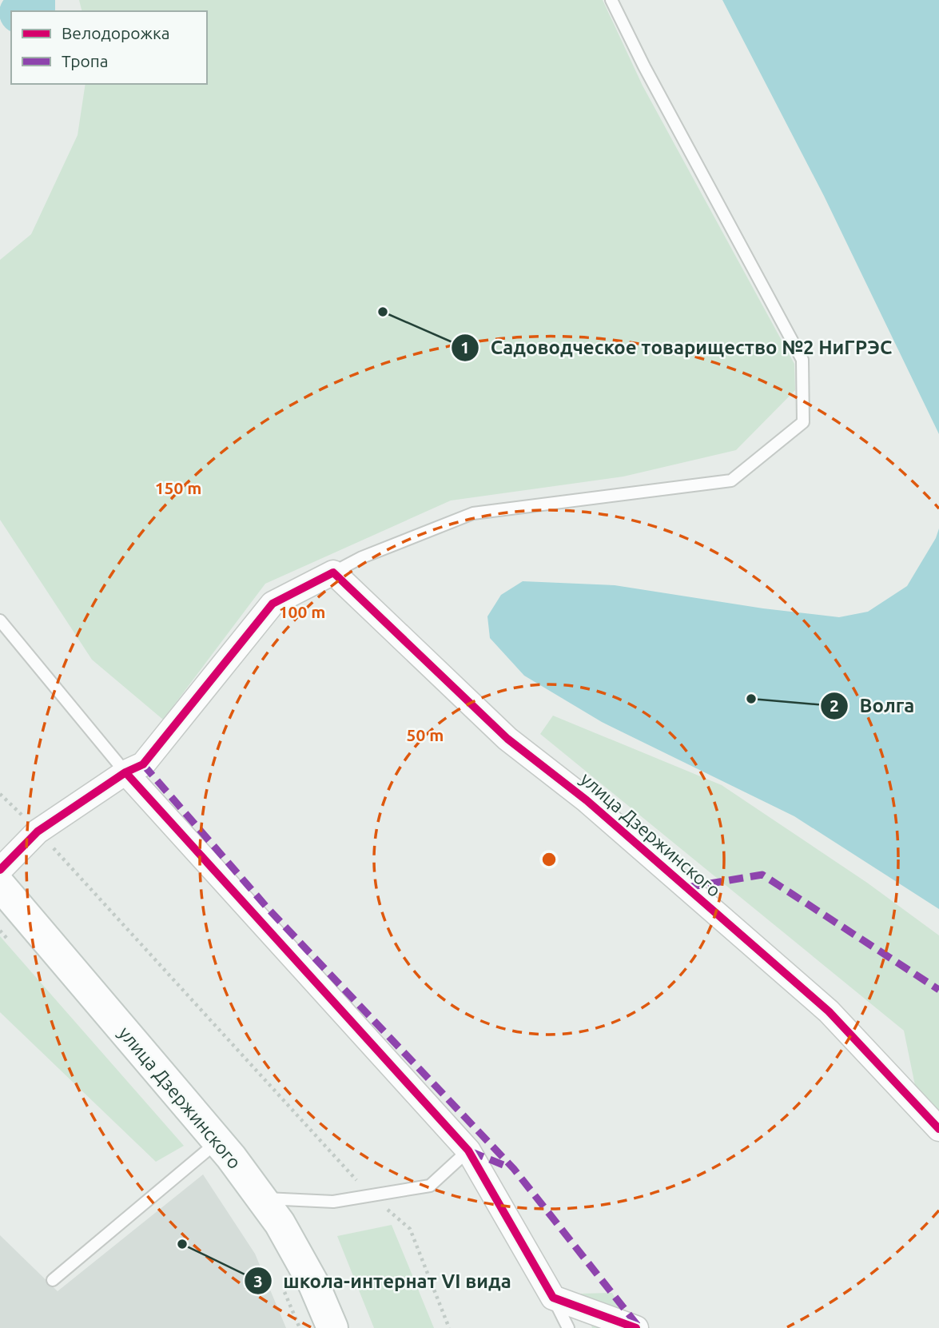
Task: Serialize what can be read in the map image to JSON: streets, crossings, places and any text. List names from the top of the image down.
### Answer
{
  "streets": {
    "main road": ["улица Дзержинского"]
  },
  "places": ["Садоводческое товарищество №2 НиГРЭС", "Волга", "школа-интернат VI вида"],
  "legend": ["Велодорожка", "Тропа"],
  "rings": ["150 m", "100 m", "50 m"]
}
